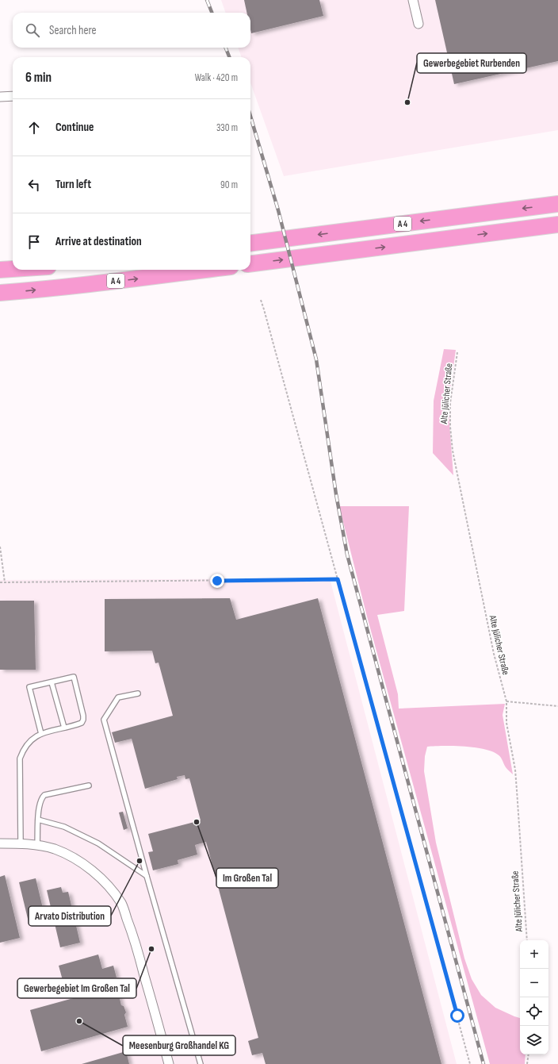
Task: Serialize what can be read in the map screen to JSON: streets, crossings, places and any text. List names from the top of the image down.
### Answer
{
  "streets": {
    "highway": ["A 4"],
    "path": ["Alte Jülicher Straße"]
  },
  "places": [
    "Gewerbegebiet Rurbenden",
    "Im Großen Tal",
    "Arvato Distribution",
    "Gewerbegebiet Im Großen Tal",
    "Meesenburg Großhandel KG"
  ],
  "page": {
    "search": "Search here",
    "heading": ["6 min", "Walk · 420 m"],
    "list": [
      ["Continue", "330 m"],
      ["Turn left", "90 m"],
      "Arrive at destination"
    ],
    "map_buttons": ["+", "−"]
  }
}
